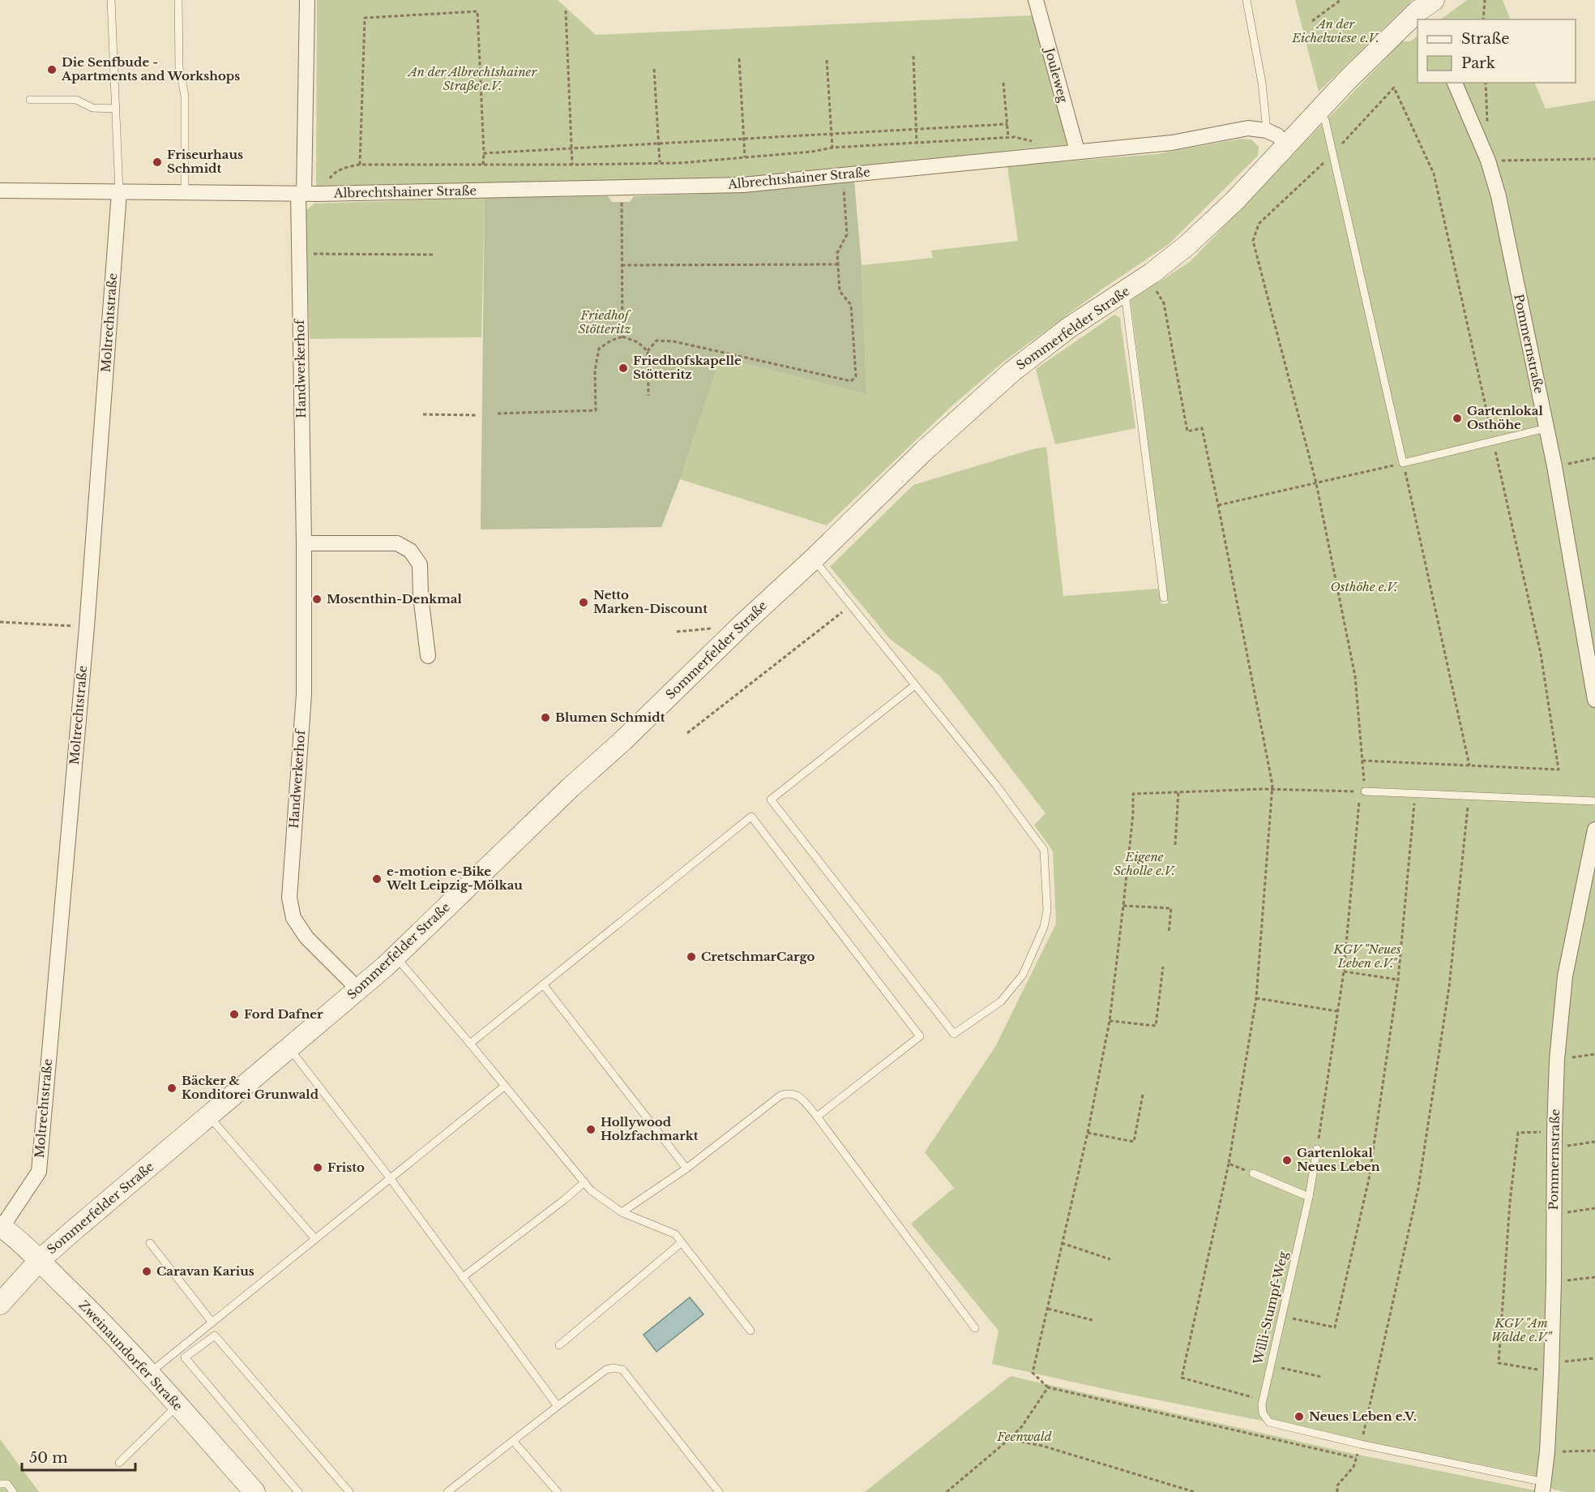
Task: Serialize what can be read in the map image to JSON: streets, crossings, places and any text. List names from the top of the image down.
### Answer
{
  "streets": {
    "main road": ["Sommerfelder Straße", "Zweinaundorfer Straße"],
    "street": [
      "Jouleweg",
      "Albrechtshainer Straße",
      "Moltrechtstraße",
      "Pommernstraße",
      "Handwerkerhof"
    ],
    "lane": ["Willi-Stumpf-Weg"]
  },
  "crossings": [
    ["Jouleweg", "Albrechtshainer Straße"],
    ["Albrechtshainer Straße", "Moltrechtstraße"],
    ["Albrechtshainer Straße", "Handwerkerhof"],
    ["Moltrechtstraße", "Zweinaundorfer Straße"],
    ["Sommerfelder Straße", "Handwerkerhof"],
    ["Sommerfelder Straße", "Zweinaundorfer Straße"]
  ],
  "parks": [
    "An der Eichelwiese e.V.",
    "An der Albrechtshainer Straße e.V.",
    "Friedhof Stötteritz",
    "Osthöhe e.V.",
    "Eigene Scholle e.V.",
    "KGV \"Neues Leben e.V.\"",
    "KGV \"Am Walde e.V.\"",
    "Feenwald"
  ],
  "places": [
    "Die Senfbude - Apartments and Workshops",
    "Friseurhaus Schmidt",
    "Friedhofskapelle Stötteritz",
    "Gartenlokal Osthöhe",
    "Mosenthin-Denkmal",
    "Netto Marken-Discount",
    "Blumen Schmidt",
    "e-motion e-Bike Welt Leipzig-Mölkau",
    "CretschmarCargo",
    "Ford Dafner",
    "Bäcker & Konditorei Grunwald",
    "Hollywood Holzfachmarkt",
    "Gartenlokal Neues Leben",
    "Fristo",
    "Caravan Karius",
    "Neues Leben e.V."
  ],
  "legend": ["Straße", "Park"],
  "scale_bar": "50 m"
}
